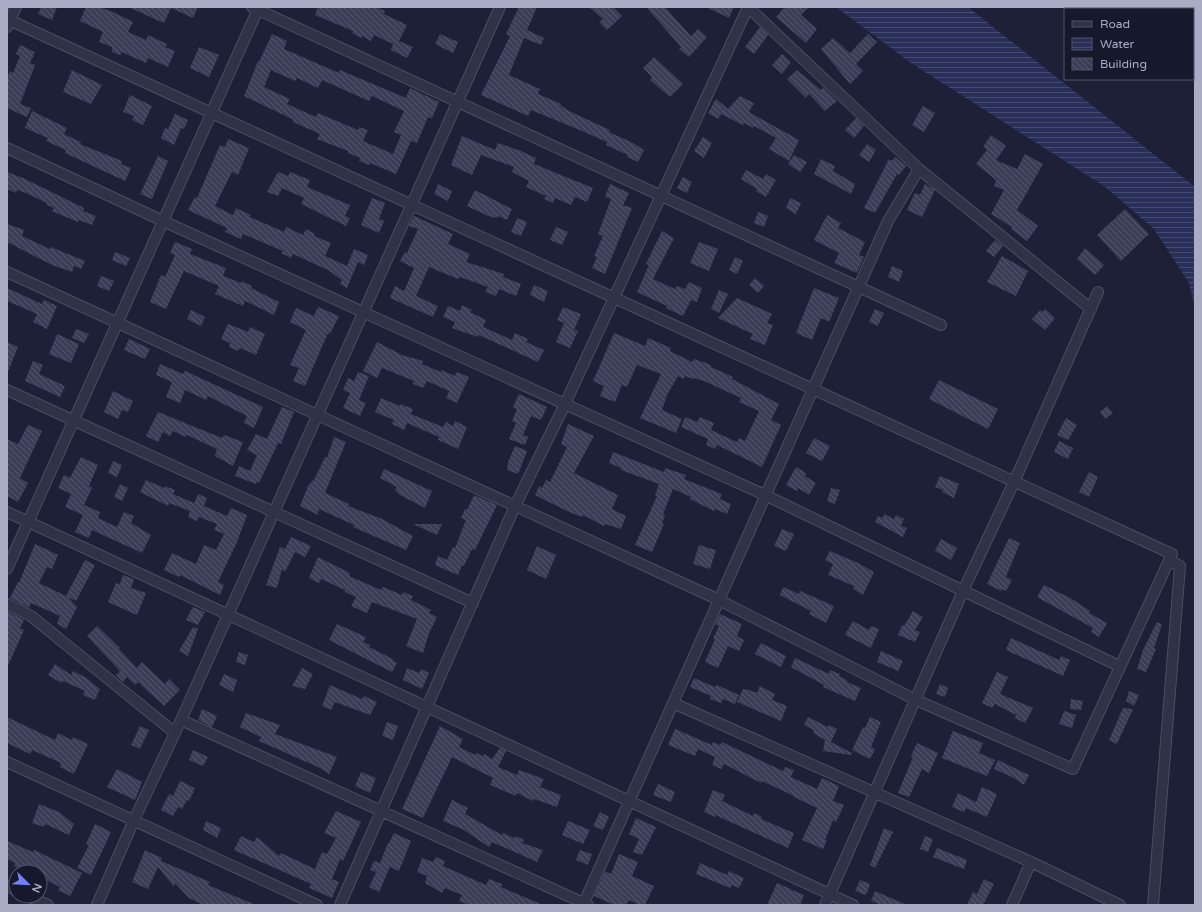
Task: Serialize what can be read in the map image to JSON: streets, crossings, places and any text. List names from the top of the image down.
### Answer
{
  "legend": ["Road", "Water", "Building"],
  "north": "bottom right"
}
